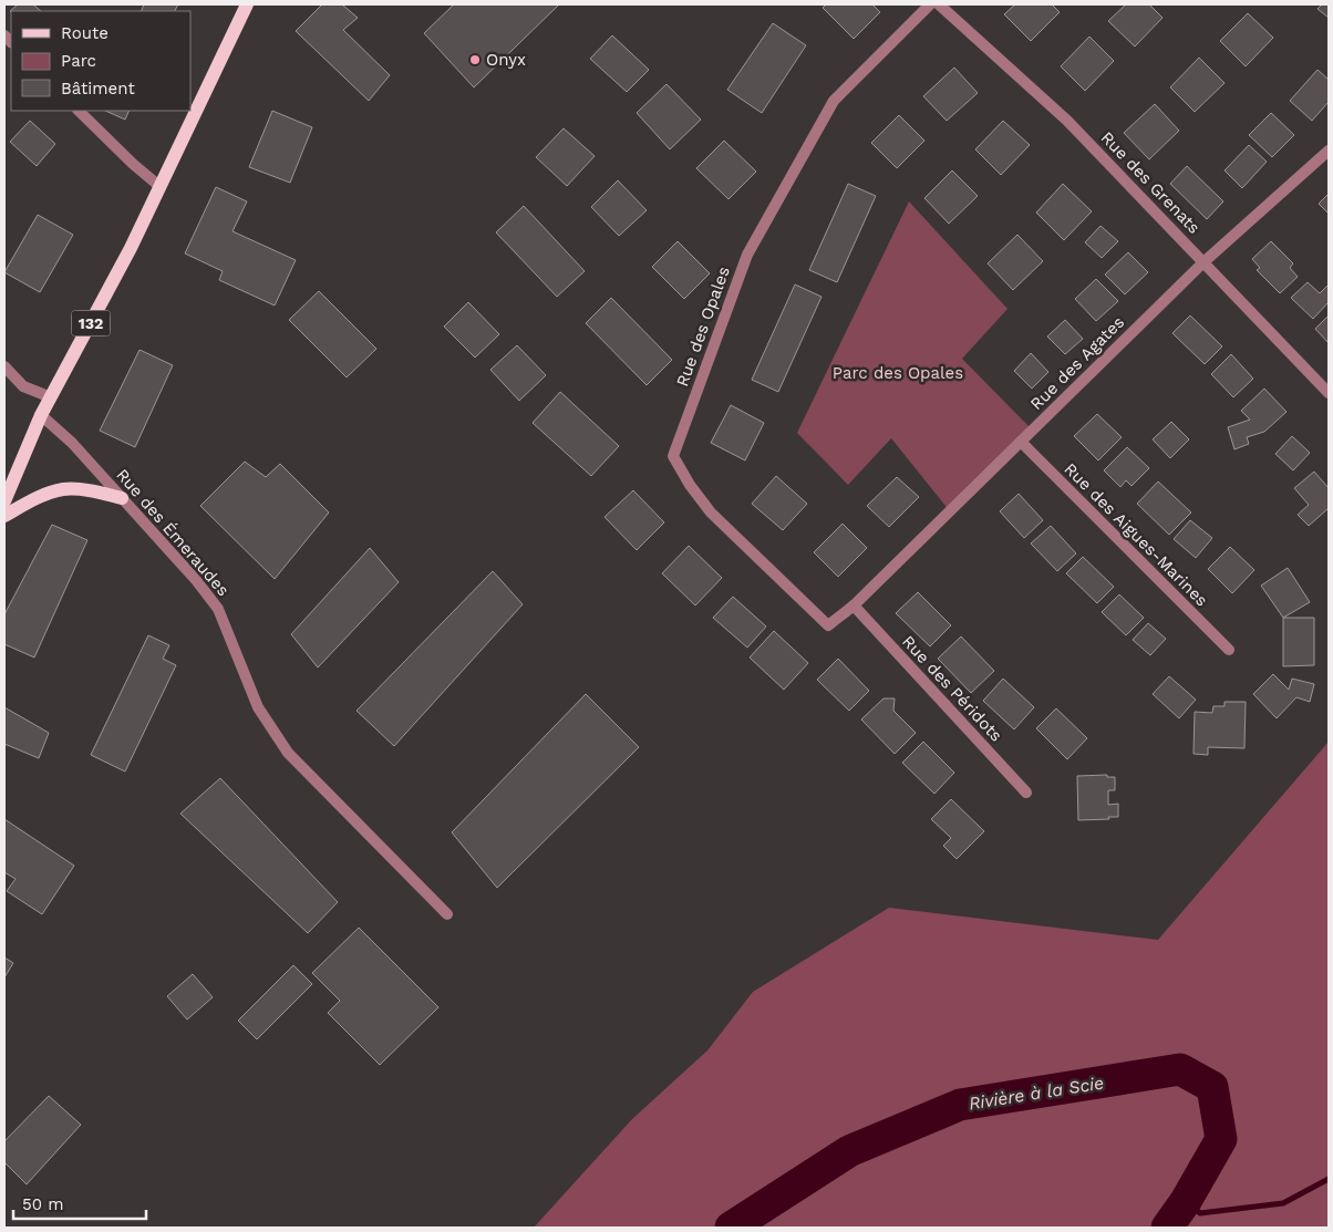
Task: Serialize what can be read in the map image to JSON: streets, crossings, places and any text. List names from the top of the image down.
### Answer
{
  "streets": {
    "main road": ["132"],
    "street": [
      "Rue des Grenats",
      "Rue des Opales",
      "Rue des Agates",
      "Rue des Émeraudes",
      "Rue des Aigues-Marines",
      "Rue des Péridots"
    ]
  },
  "crossings": [
    ["Rue des Grenats", "Rue des Agates"],
    ["132", "Rue des Émeraudes"],
    ["Rue des Opales", "Rue des Agates"],
    ["Rue des Opales", "Rue des Péridots"],
    ["Rue des Agates", "Rue des Aigues-Marines"],
    ["Rue des Agates", "Rue des Péridots"]
  ],
  "water": ["Rivière à la Scie"],
  "parks": ["Parc des Opales"],
  "places": ["Onyx"],
  "legend": ["Route", "Parc", "Bâtiment"],
  "scale_bar": "50 m"
}
